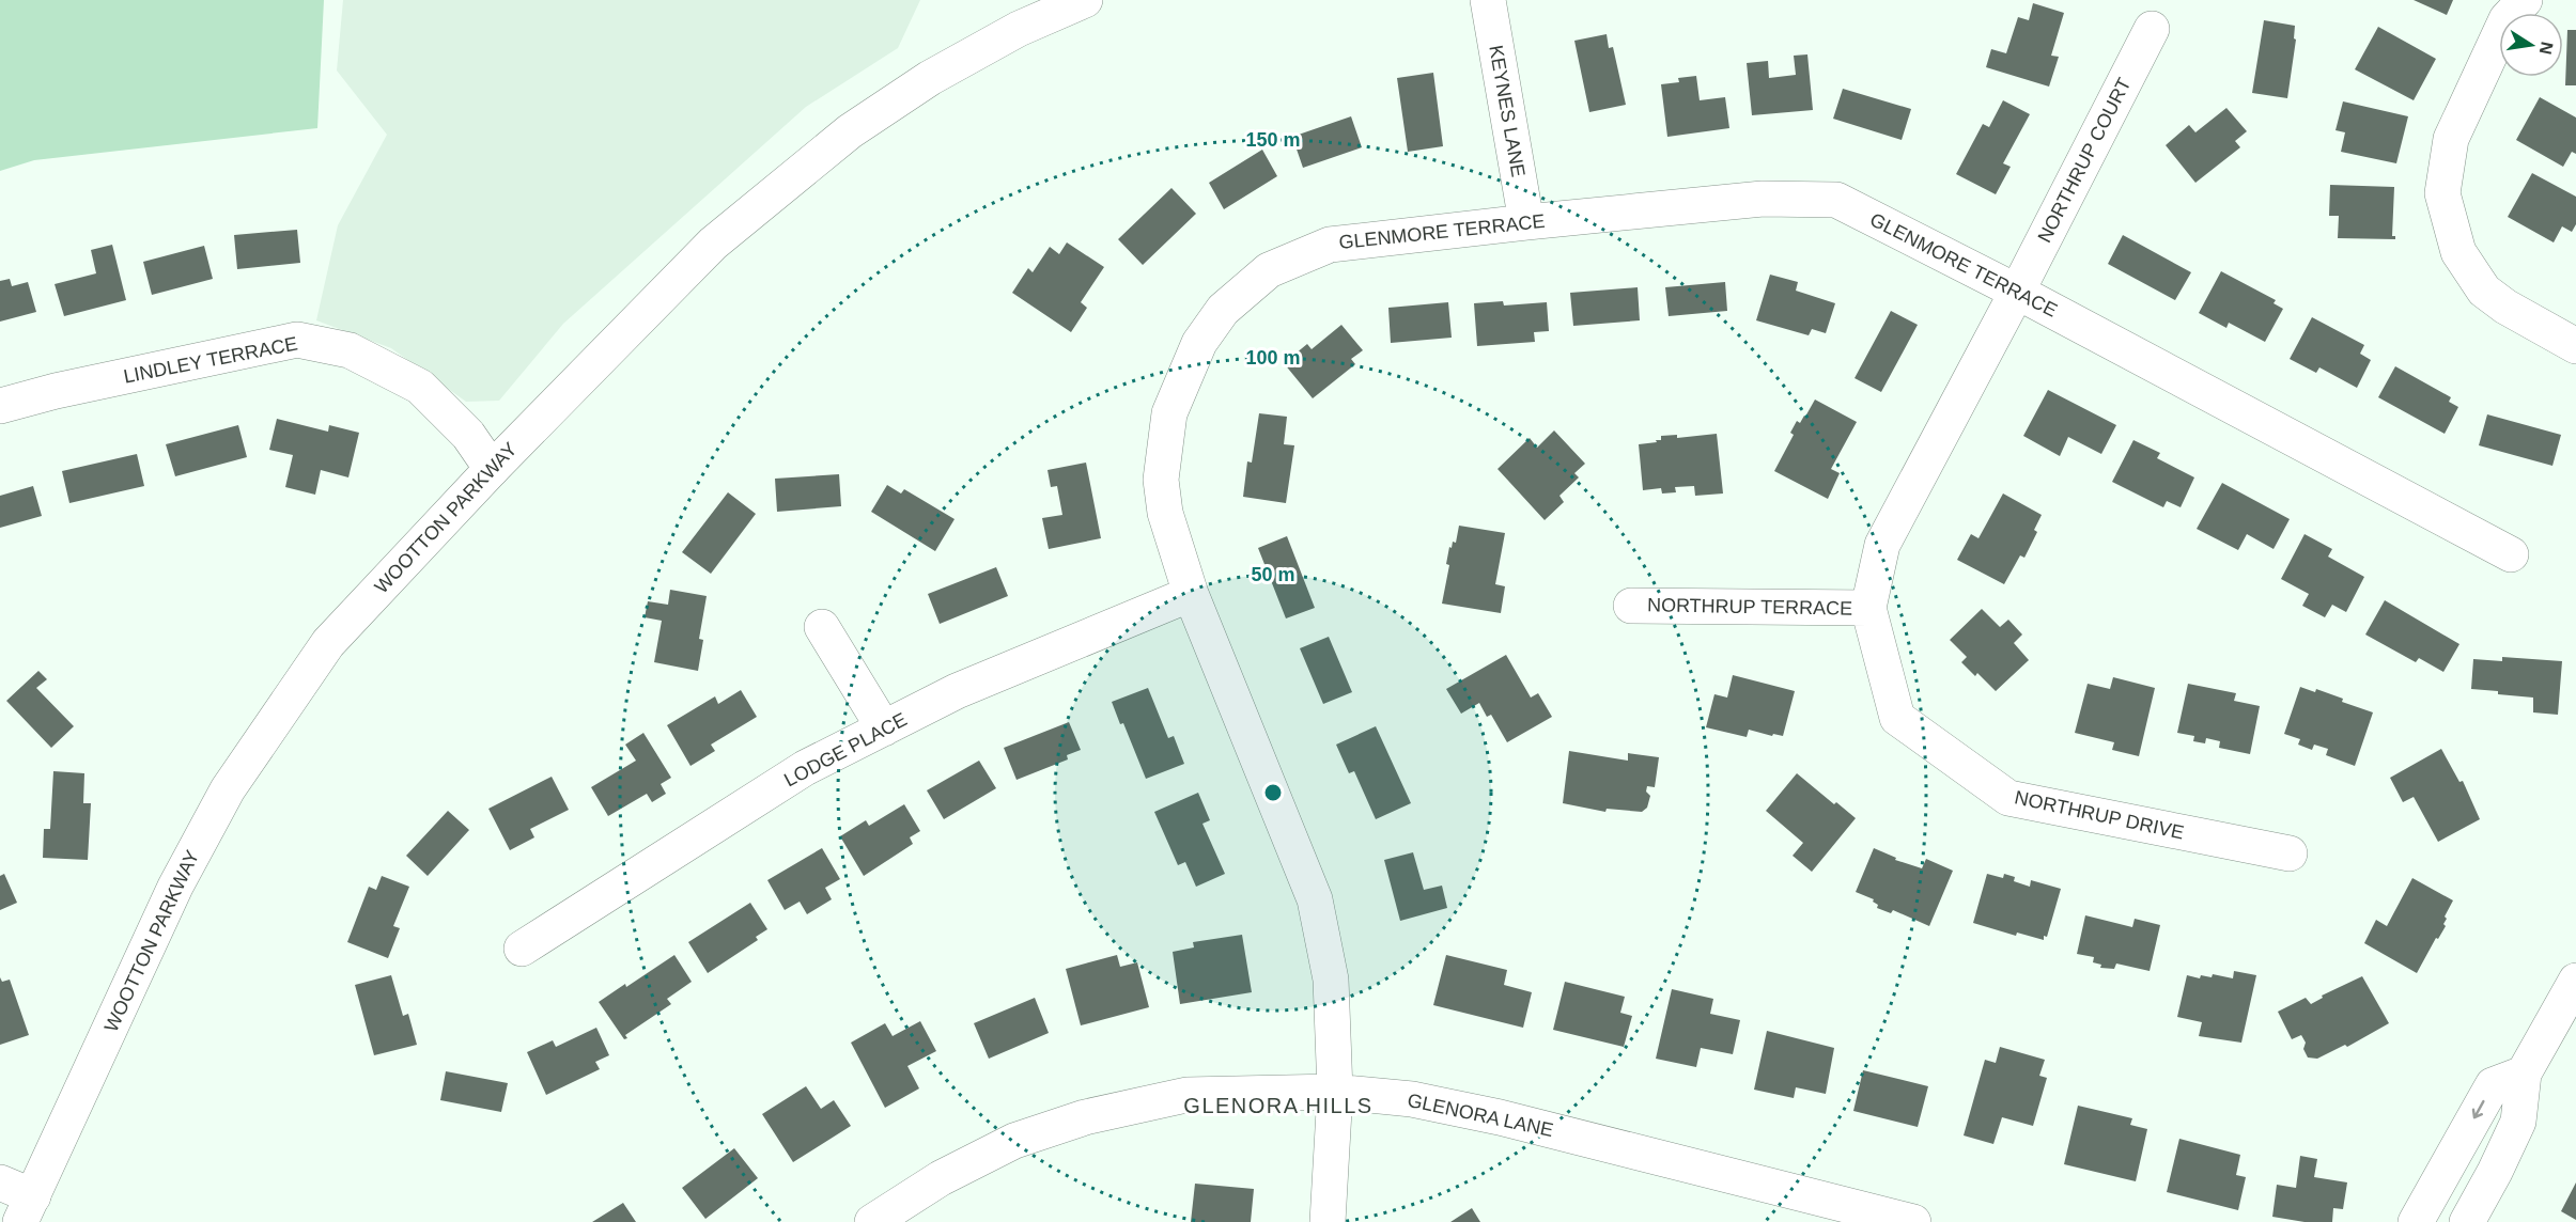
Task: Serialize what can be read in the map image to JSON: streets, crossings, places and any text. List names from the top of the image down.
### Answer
{
  "streets": {
    "street": [
      "KEYNES LANE",
      "NORTHRUP COURT",
      "GLENMORE TERRACE",
      "LINDLEY TERRACE",
      "WOOTTON PARKWAY",
      "NORTHRUP TERRACE",
      "LODGE PLACE",
      "NORTHRUP DRIVE",
      "GLENORA LANE"
    ]
  },
  "crossings": [
    ["KEYNES LANE", "GLENMORE TERRACE"],
    ["NORTHRUP COURT", "GLENMORE TERRACE"],
    ["NORTHRUP COURT", "NORTHRUP DRIVE"],
    ["GLENMORE TERRACE", "LODGE PLACE"],
    ["GLENMORE TERRACE", "NORTHRUP DRIVE"],
    ["GLENMORE TERRACE", "GLENORA LANE"],
    ["LINDLEY TERRACE", "WOOTTON PARKWAY"],
    ["NORTHRUP TERRACE", "NORTHRUP DRIVE"]
  ],
  "districts": ["GLENORA HILLS"],
  "north": "right",
  "rings": ["150 m", "100 m", "50 m"]
}
